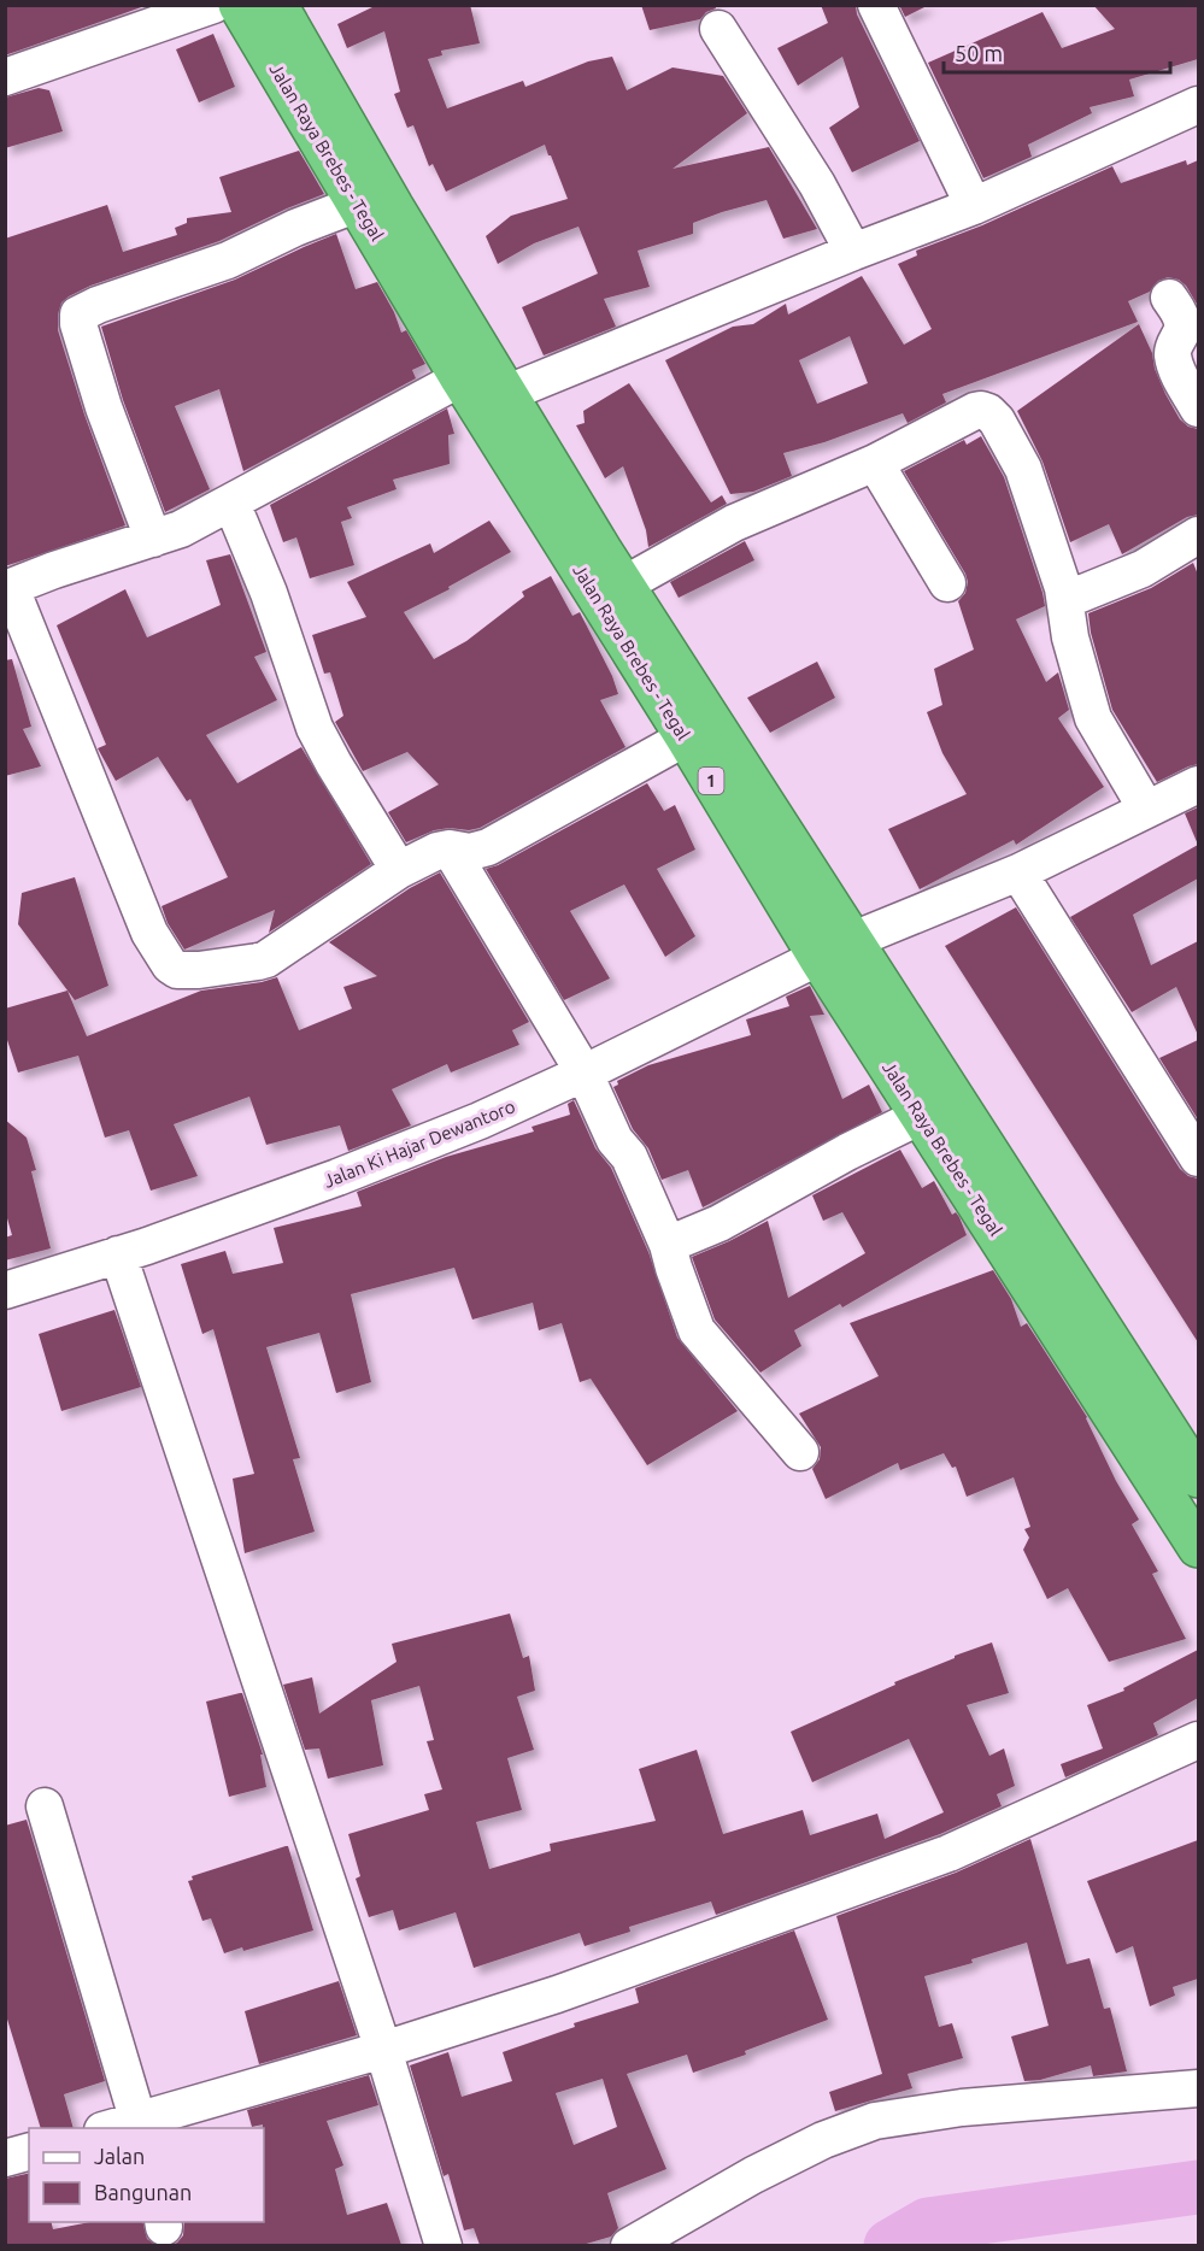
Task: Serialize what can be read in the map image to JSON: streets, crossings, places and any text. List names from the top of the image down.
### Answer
{
  "streets": {
    "highway": ["Jalan Raya Brebes - Tegal", "1"],
    "street": ["Jalan Ki Hajar Dewantoro"]
  },
  "crossings": [
    ["Jalan Raya Brebes - Tegal", "Jalan Ki Hajar Dewantoro"]
  ],
  "legend": ["Jalan", "Bangunan"],
  "scale_bar": "50 m"
}
